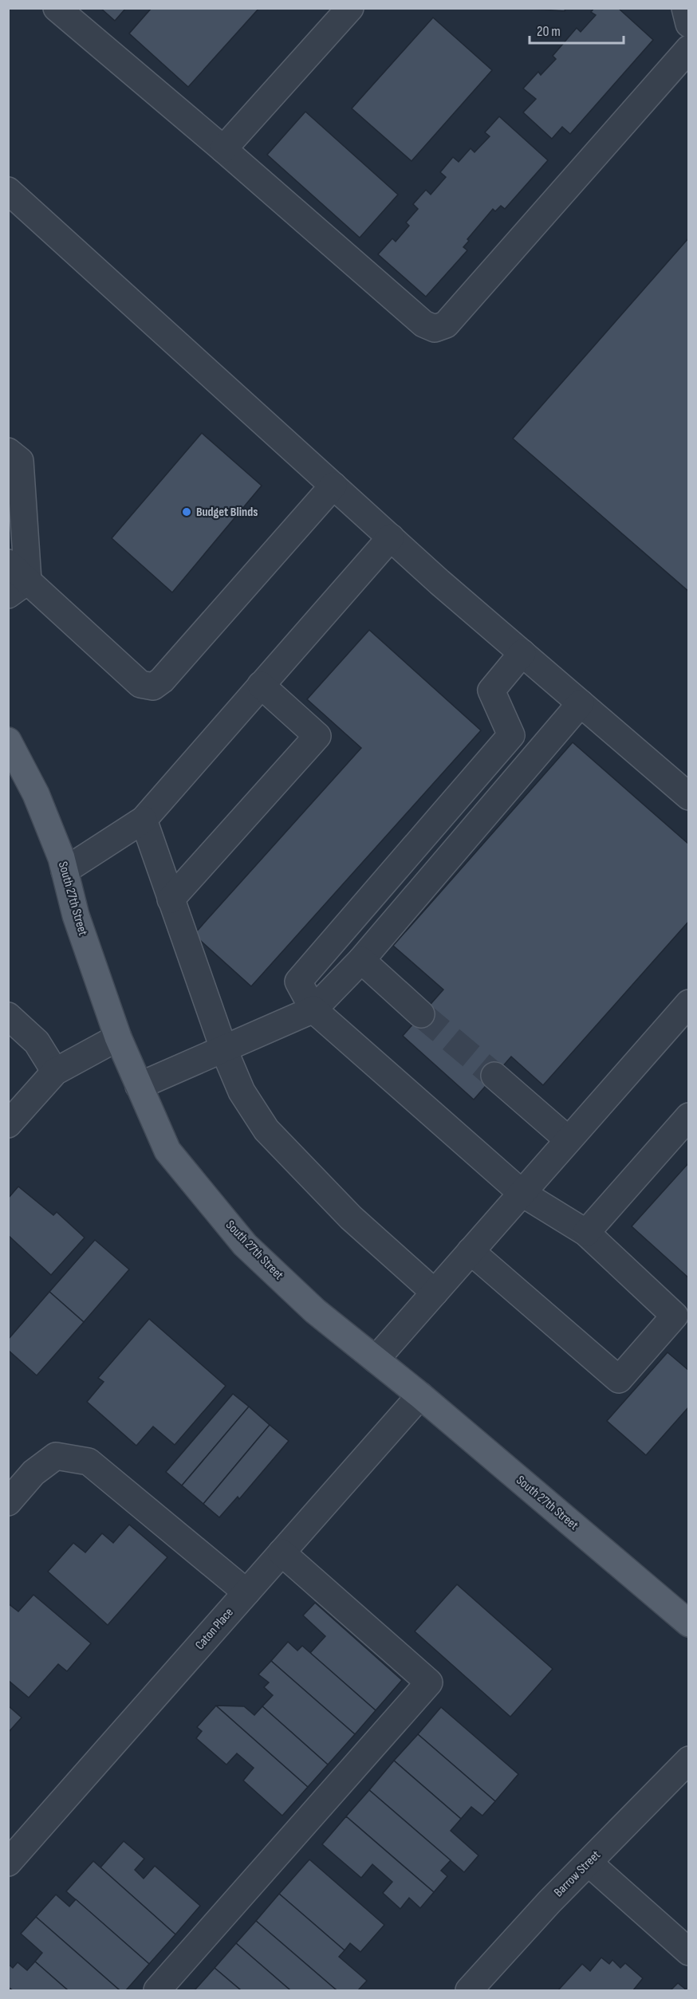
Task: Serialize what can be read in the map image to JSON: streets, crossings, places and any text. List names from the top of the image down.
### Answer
{
  "streets": {
    "main road": ["South 27th Street"],
    "street": ["Caton Place", "Barrow Street"]
  },
  "crossings": [
    ["South 27th Street", "Caton Place"]
  ],
  "places": ["Budget Blinds"],
  "scale_bar": "20 m"
}
